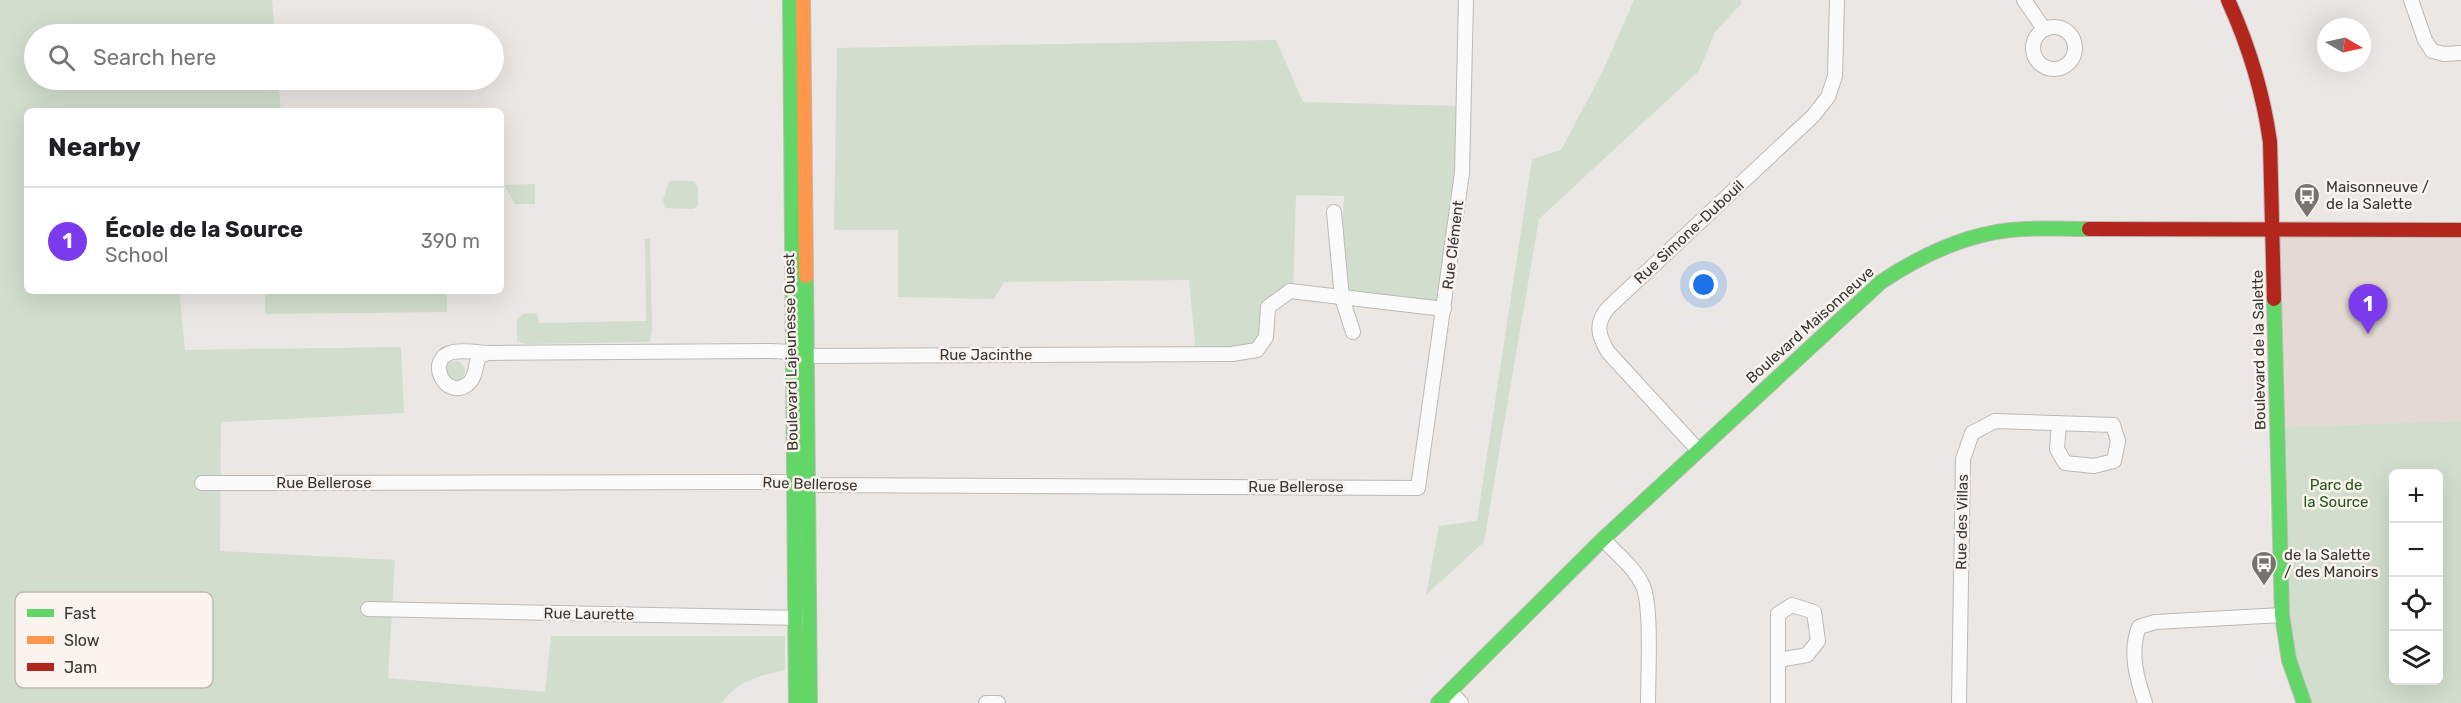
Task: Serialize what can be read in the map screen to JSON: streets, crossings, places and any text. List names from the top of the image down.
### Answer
{
  "streets": {
    "street": [
      "Rue Simone-Dubouil",
      "Rue Clément",
      "Boulevard Maisonneuve",
      "Boulevard de la Salette",
      "Boulevard Lajeunesse Ouest",
      "Rue Jacinthe",
      "Rue Bellerose",
      "Rue des Villas",
      "Rue Laurette"
    ]
  },
  "crossings": [
    ["Rue Simone-Dubouil", "Boulevard Maisonneuve"],
    ["Rue Clément", "Rue Jacinthe"],
    ["Rue Clément", "Rue Bellerose"],
    ["Boulevard Maisonneuve", "Boulevard de la Salette"],
    ["Boulevard Lajeunesse Ouest", "Rue Jacinthe"],
    ["Boulevard Lajeunesse Ouest", "Rue Bellerose"],
    ["Boulevard Lajeunesse Ouest", "Rue Laurette"]
  ],
  "parks": ["Parc de la Source"],
  "places": {
    "bus stop": ["Maisonneuve / de la Salette", "de la Salette / des Manoirs"]
  },
  "legend": ["Fast", "Slow", "Jam"],
  "north": "right",
  "page": {
    "search": "Search here",
    "heading": "Nearby",
    "list": [
      {
        "mark": "1",
        "name": "École de la Source",
        "note": "School",
        "value": "390 m"
      }
    ],
    "pins": "1",
    "map_buttons": ["+", "−"]
  }
}
